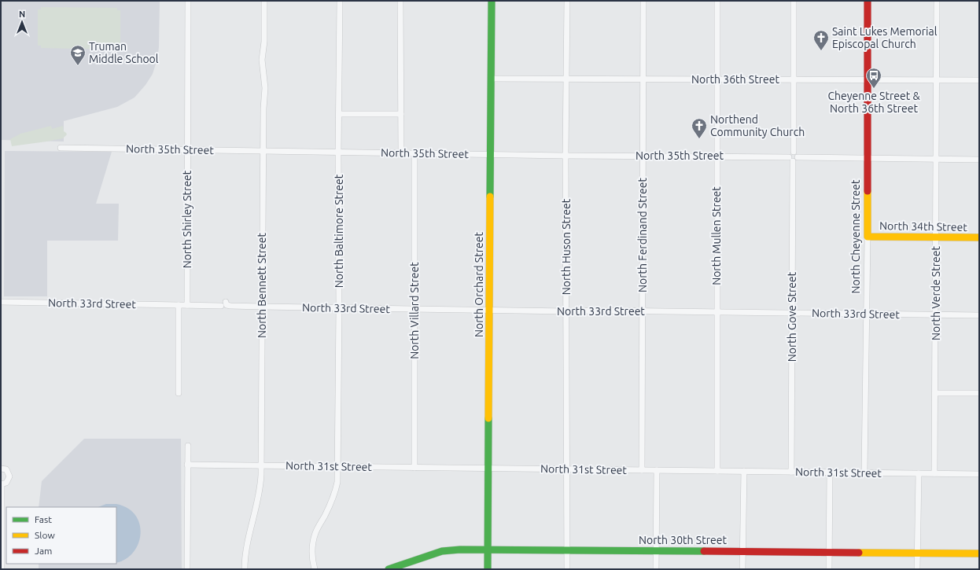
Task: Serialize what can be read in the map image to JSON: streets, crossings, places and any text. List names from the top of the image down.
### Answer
{
  "streets": {
    "street": [
      "North 36th Street",
      "North 35th Street",
      "North Shirley Street",
      "North 34th Street",
      "North Baltimore Street",
      "North Ferdinand Street",
      "North Mullen Street",
      "North Cheyenne Street",
      "North Huson Street",
      "North Orchard Street",
      "North Bennett Street",
      "North Verde Street",
      "North 33rd Street",
      "North Villard Street",
      "North Gove Street",
      "North 31st Street",
      "North 30th Street"
    ]
  },
  "crossings": [
    ["North 36th Street", "North Ferdinand Street"],
    ["North 36th Street", "North Mullen Street"],
    ["North 36th Street", "North Cheyenne Street"],
    ["North 36th Street", "North Huson Street"],
    ["North 36th Street", "North Orchard Street"],
    ["North 36th Street", "North Verde Street"],
    ["North 35th Street", "North Shirley Street"],
    ["North 35th Street", "North Baltimore Street"],
    ["North 35th Street", "North Ferdinand Street"],
    ["North 35th Street", "North Mullen Street"],
    ["North 35th Street", "North Huson Street"],
    ["North 35th Street", "North Orchard Street"],
    ["North 35th Street", "North Bennett Street"],
    ["North 35th Street", "North Villard Street"],
    ["North 35th Street", "North Gove Street"],
    ["North Shirley Street", "North 33rd Street"],
    ["North 34th Street", "North Cheyenne Street"],
    ["North 34th Street", "North Verde Street"],
    ["North Baltimore Street", "North 33rd Street"],
    ["North Baltimore Street", "North 31st Street"],
    ["North Ferdinand Street", "North 33rd Street"],
    ["North Ferdinand Street", "North 31st Street"],
    ["North Mullen Street", "North 33rd Street"],
    ["North Mullen Street", "North 31st Street"],
    ["North Cheyenne Street", "North 33rd Street"],
    ["North Cheyenne Street", "North 31st Street"],
    ["North Huson Street", "North 33rd Street"],
    ["North Huson Street", "North 31st Street"],
    ["North Huson Street", "North 30th Street"],
    ["North Orchard Street", "North 33rd Street"],
    ["North Orchard Street", "North 31st Street"],
    ["North Orchard Street", "North 30th Street"],
    ["North Bennett Street", "North 33rd Street"],
    ["North Bennett Street", "North 31st Street"],
    ["North Verde Street", "North 33rd Street"],
    ["North Verde Street", "North 31st Street"],
    ["North 33rd Street", "North Villard Street"],
    ["North 33rd Street", "North Gove Street"],
    ["North Villard Street", "North 31st Street"],
    ["North Gove Street", "North 31st Street"]
  ],
  "places": {
    "church": ["Saint Lukes Memorial Episcopal Church", "Northend Community Church"],
    "school or university": ["Truman Middle School"],
    "bus stop": ["Cheyenne Street & North 36th Street"]
  },
  "legend": ["Fast", "Slow", "Jam"],
  "north": "top"
}
